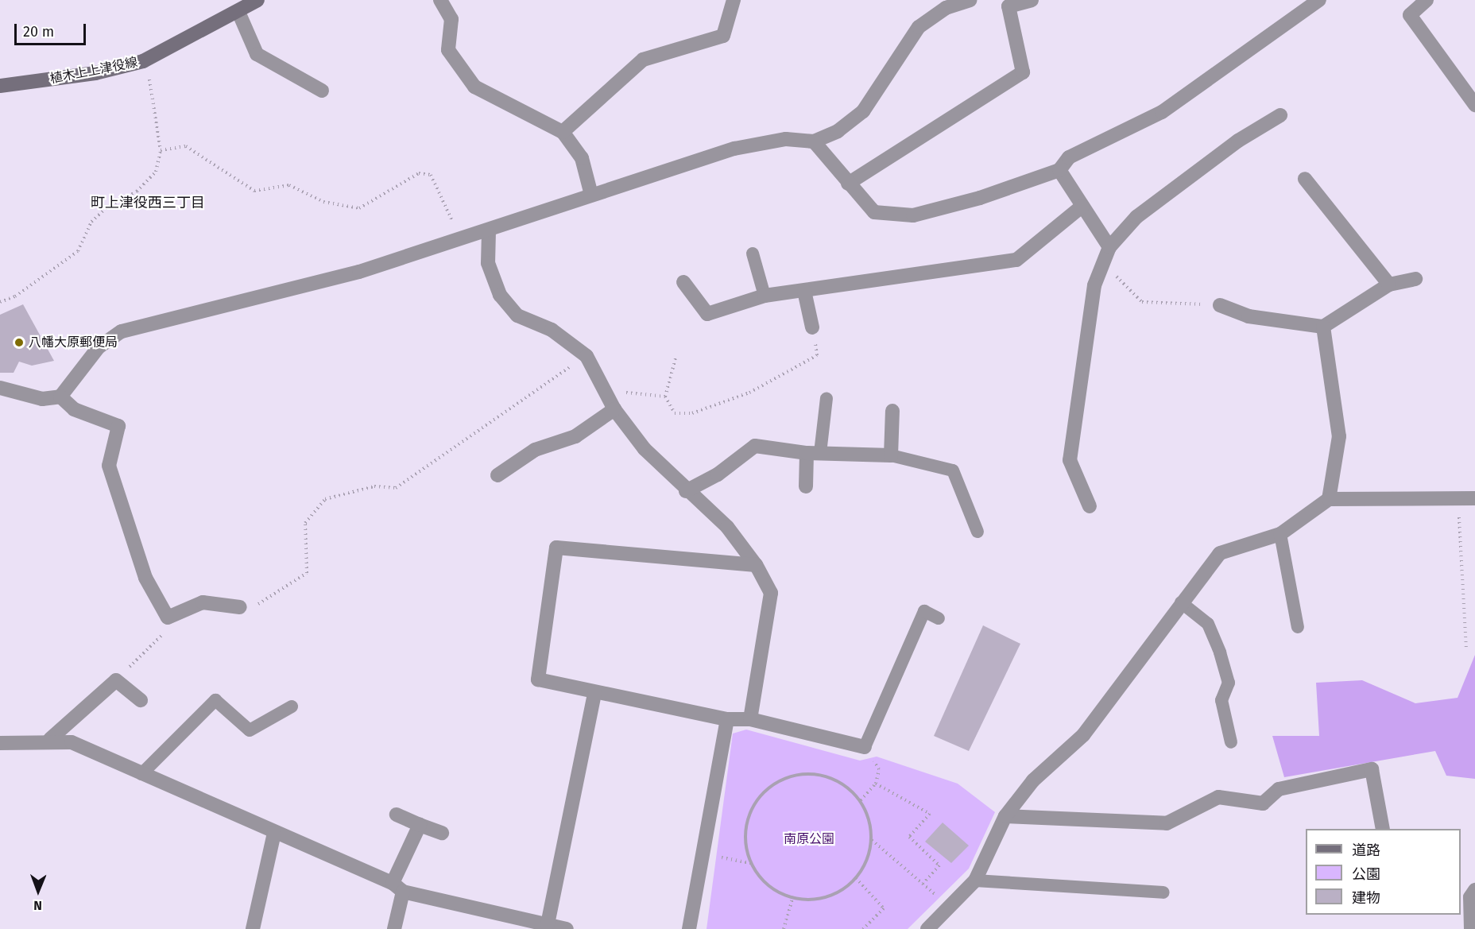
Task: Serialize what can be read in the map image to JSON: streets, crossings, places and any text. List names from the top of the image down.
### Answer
{
  "streets": {
    "main road": ["植木上上津役線"]
  },
  "districts": ["町上津役西三丁目"],
  "parks": ["南原公園"],
  "places": ["八幡大原郵便局"],
  "legend": ["道路", "公園", "建物"],
  "scale_bar": "20 m",
  "north": "bottom"
}
